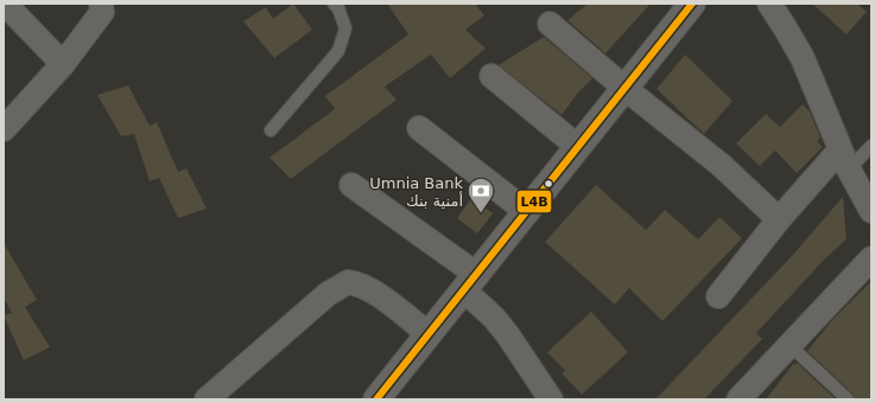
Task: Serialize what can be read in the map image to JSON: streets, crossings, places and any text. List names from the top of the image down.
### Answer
{
  "places": {
    "bank": ["Umnia Bank أمنية بنك"]
  },
  "lines": ["transit line L4B"]
}
